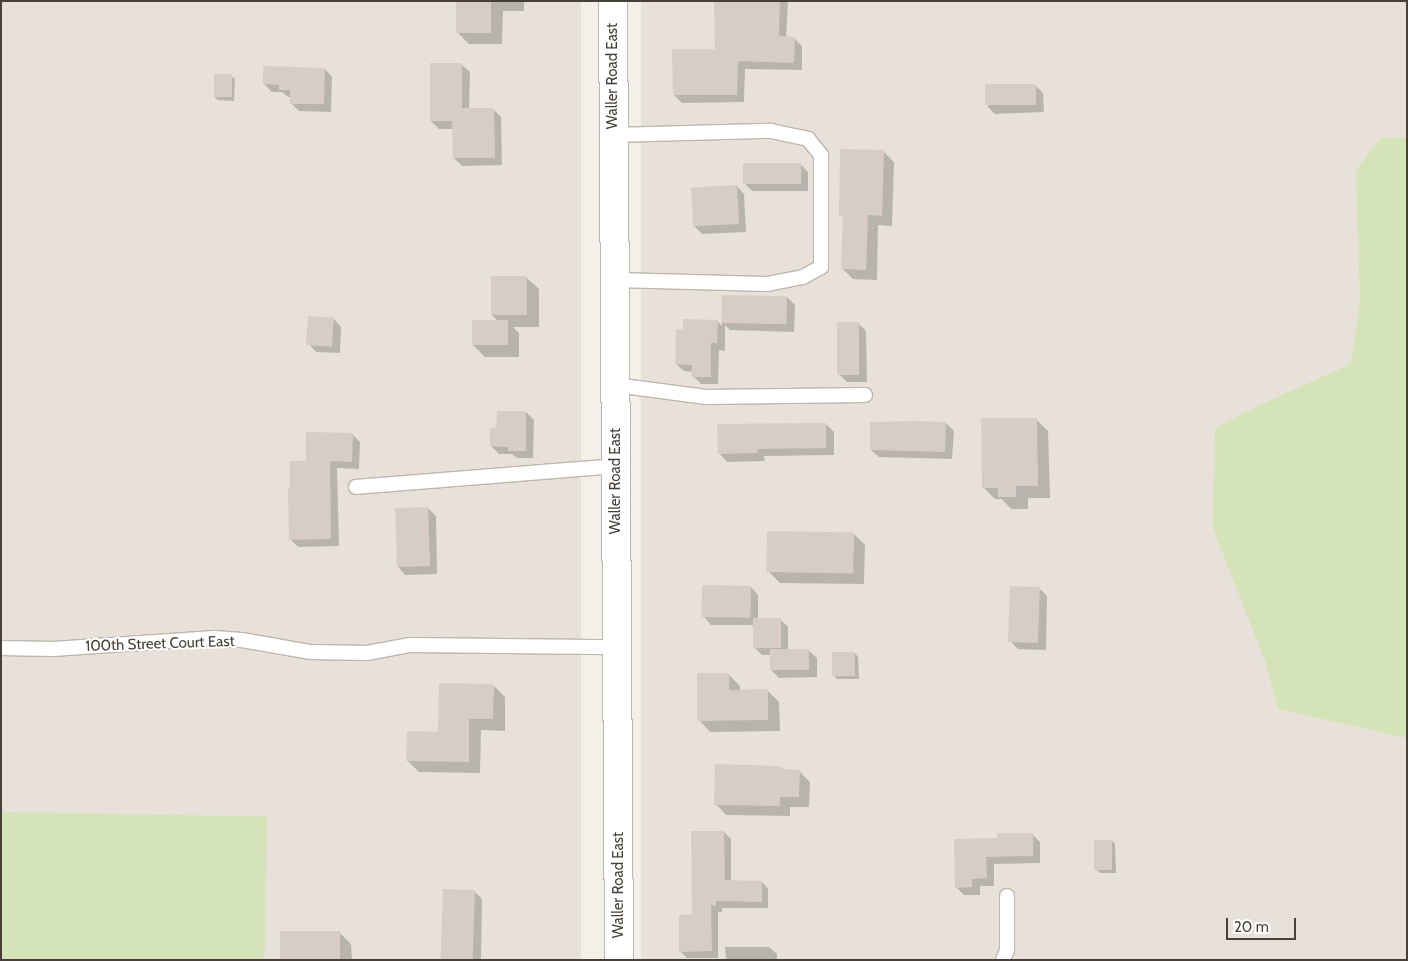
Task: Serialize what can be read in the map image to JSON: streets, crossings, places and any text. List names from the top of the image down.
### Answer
{
  "streets": {
    "street": ["Waller Road East"],
    "lane": ["100th Street Court East"]
  },
  "crossings": [
    ["Waller Road East", "100th Street Court East"]
  ],
  "scale_bar": "20 m"
}
